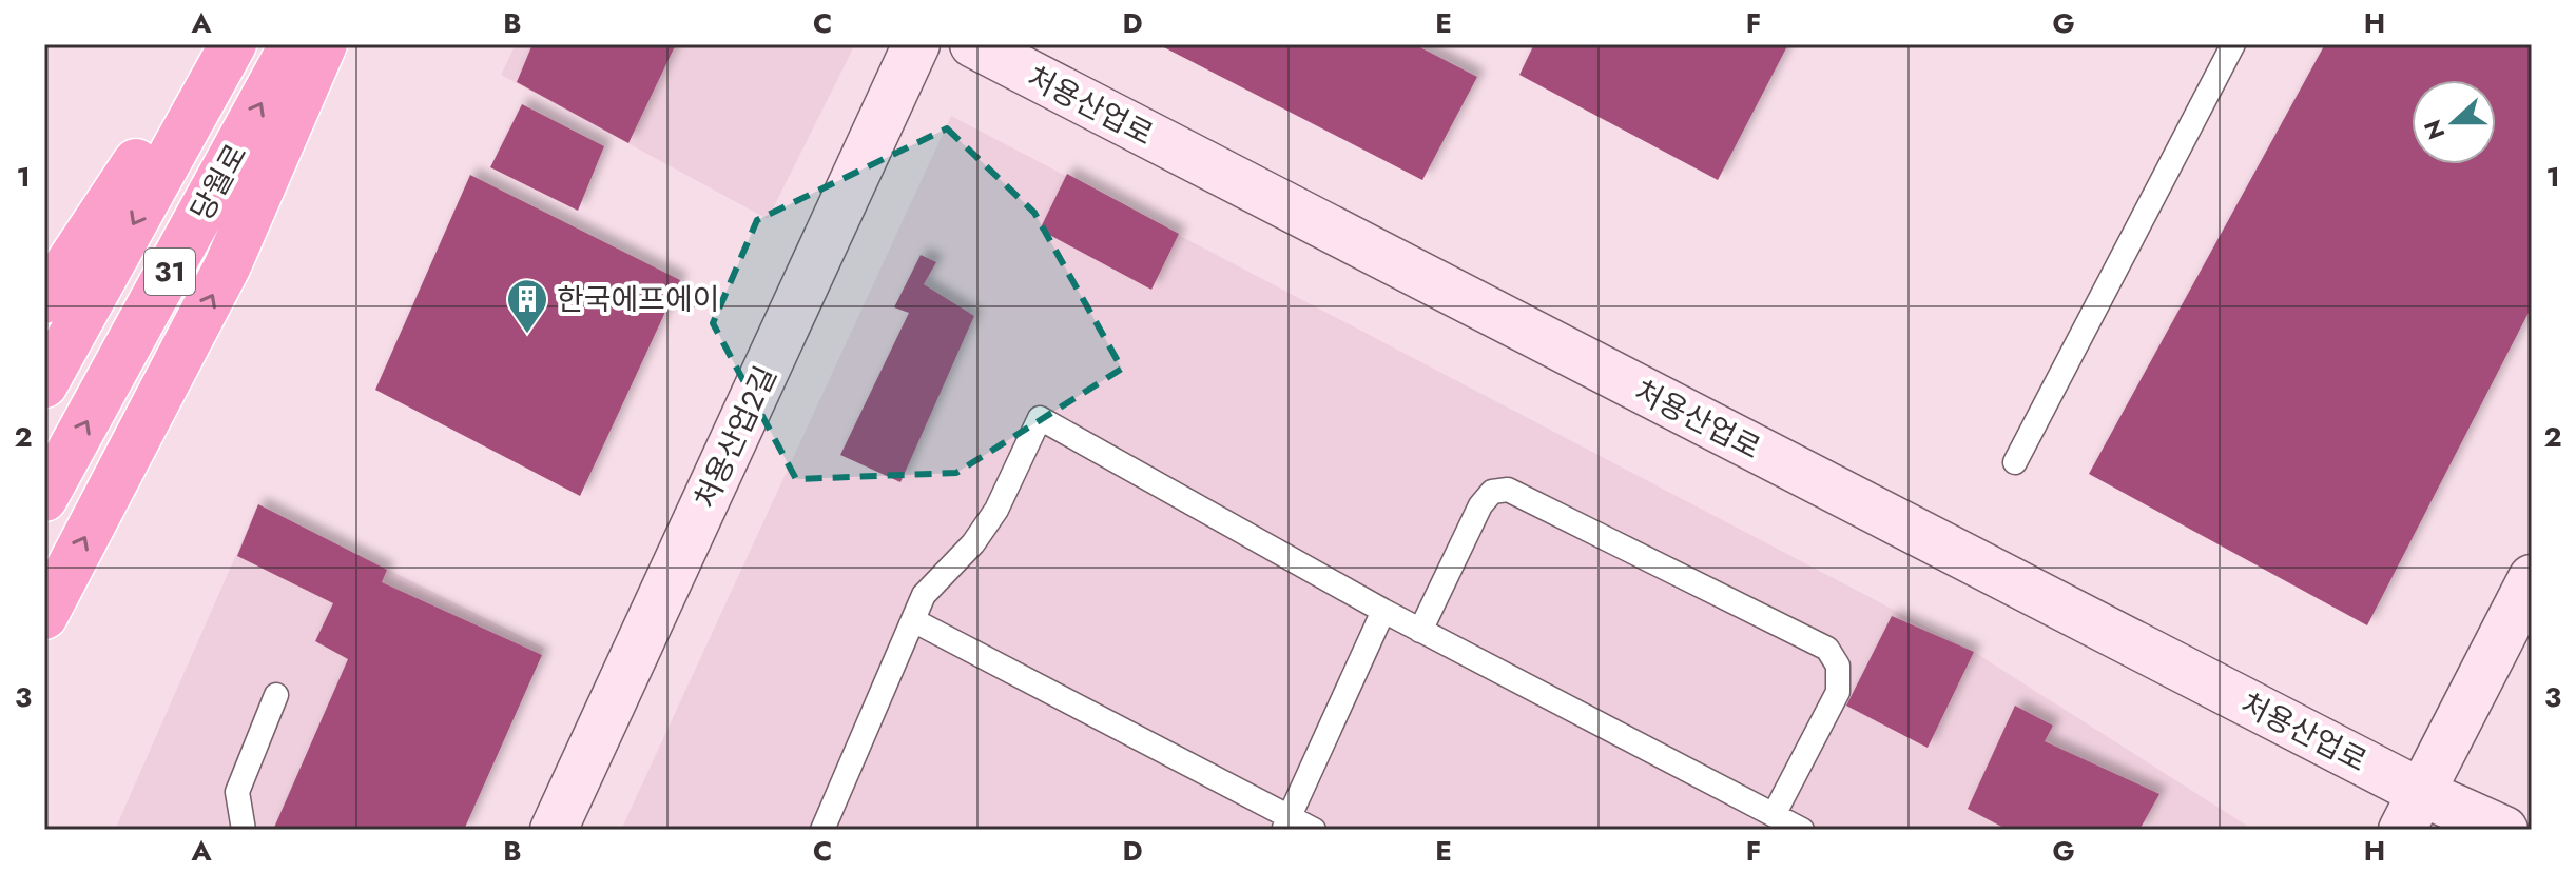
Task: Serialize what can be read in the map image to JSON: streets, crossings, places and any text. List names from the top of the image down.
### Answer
{
  "streets": {
    "highway": ["당월로", "31"],
    "street": ["처용산업로", "처용산업2길"]
  },
  "places": {
    "building": ["한국에프에이"]
  },
  "north": "left",
  "grid": {
    "columns": [
      "A",
      "B",
      "C",
      "D",
      "E",
      "F",
      "G",
      "H"
    ],
    "rows": ["1", "2", "3"]
  }
}
